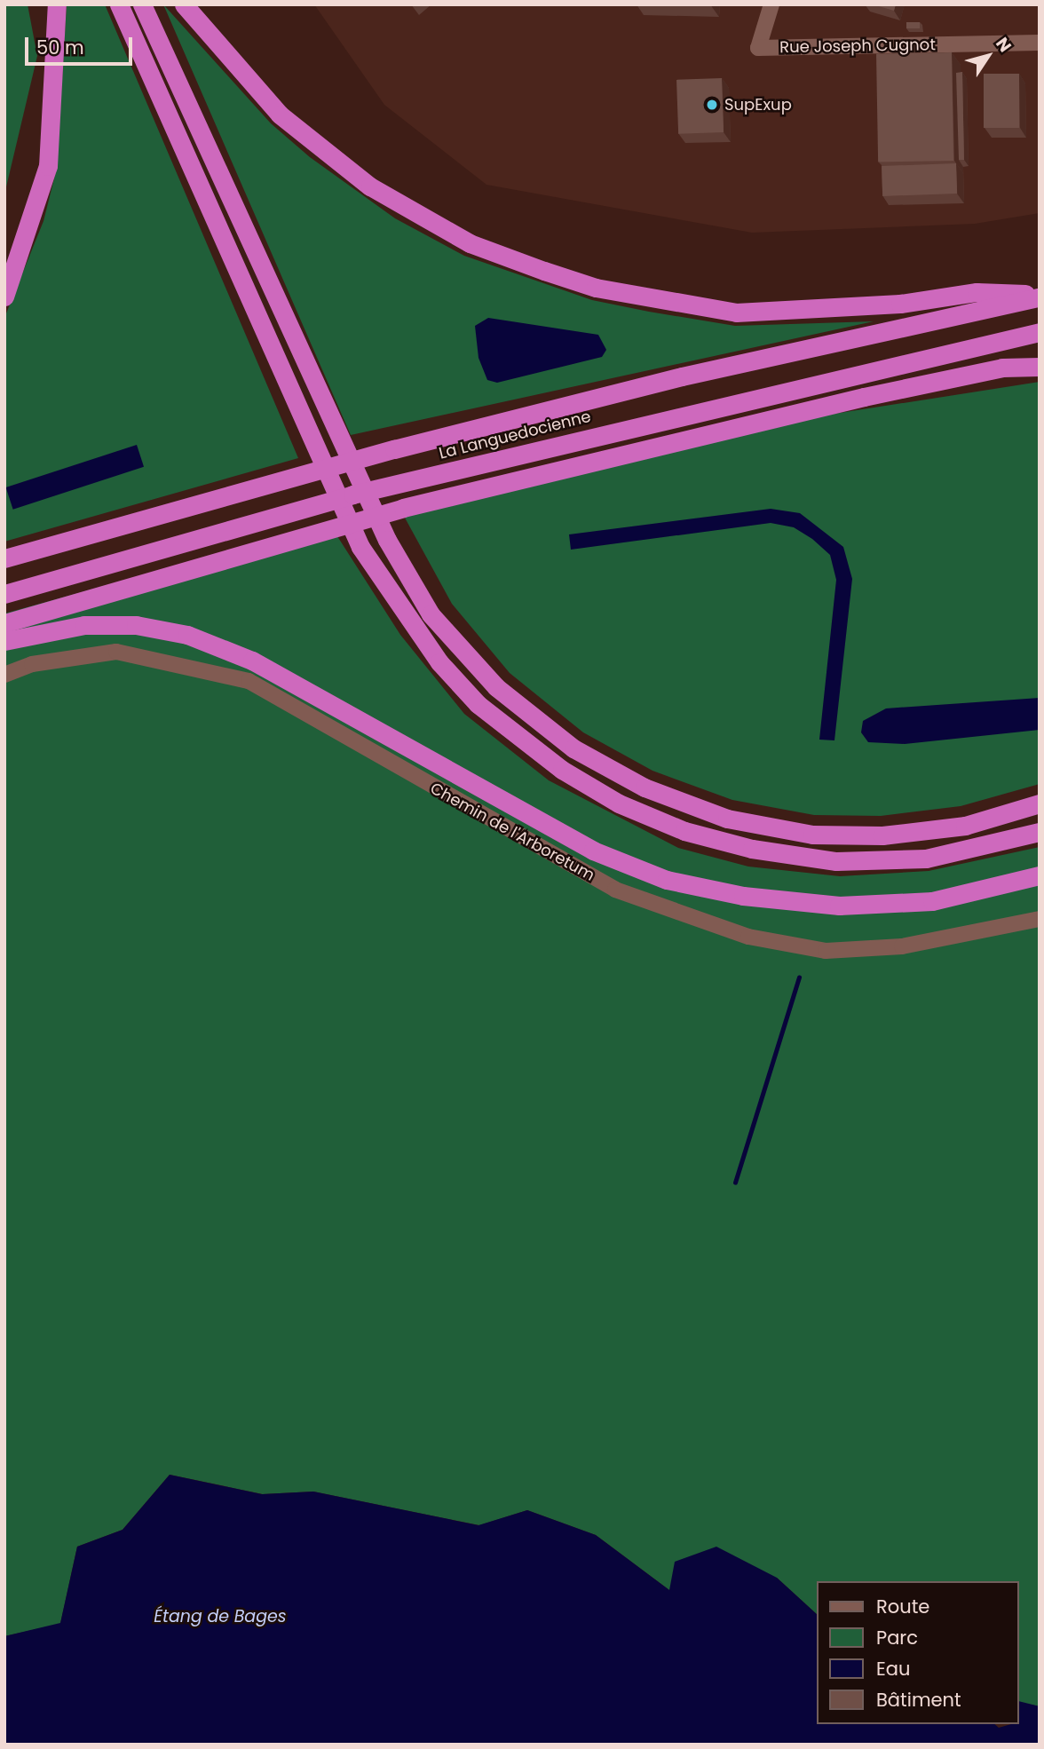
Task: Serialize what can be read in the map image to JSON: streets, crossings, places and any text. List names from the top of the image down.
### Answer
{
  "streets": {
    "highway": ["La Languedocienne"],
    "street": ["Rue Joseph Cugnot", "Chemin de l'Arboretum"]
  },
  "water": ["Étang de Bages"],
  "places": ["SupExup"],
  "legend": [
    "Route",
    "Parc",
    "Eau",
    "Bâtiment"
  ],
  "scale_bar": "50 m",
  "north": "top right"
}
